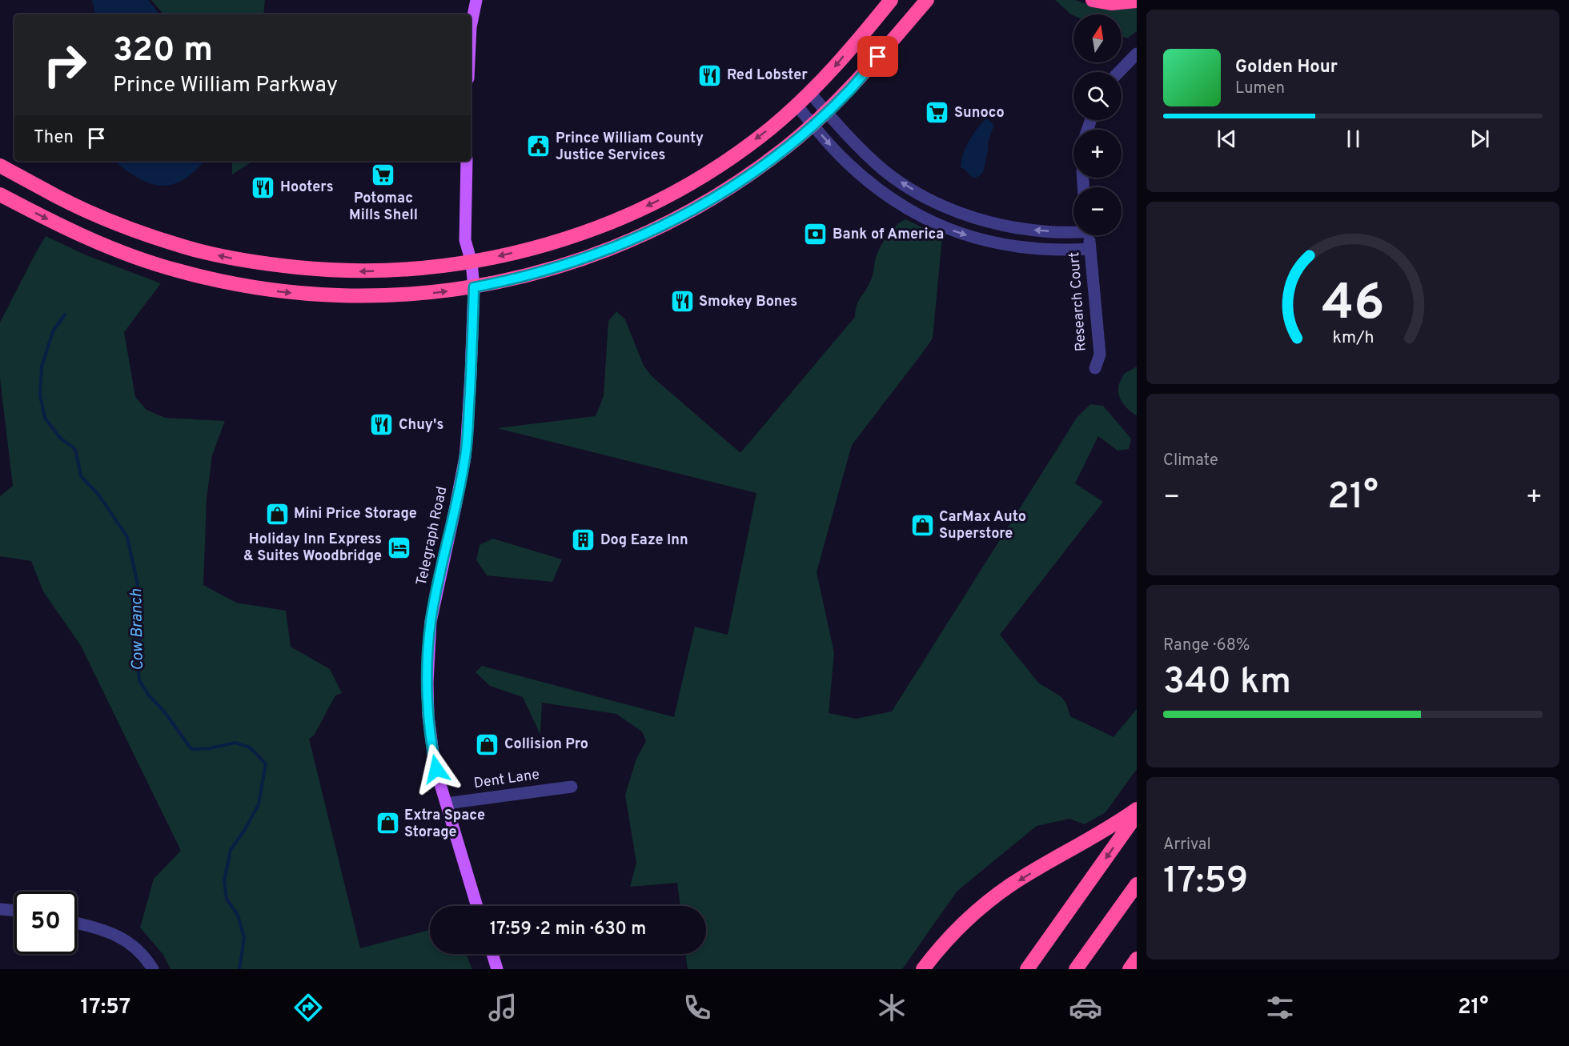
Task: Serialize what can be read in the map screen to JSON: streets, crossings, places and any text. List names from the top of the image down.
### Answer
{
  "streets": {
    "main road": ["Telegraph Road"],
    "street": ["Research Court", "Dent Lane"]
  },
  "crossings": [
    ["Telegraph Road", "Dent Lane"]
  ],
  "water": ["Cow Branch"],
  "places": {
    "restaurant": [
      "Red Lobster",
      "Hooters",
      "Smokey Bones",
      "Chuy's"
    ],
    "supermarket": ["Sunoco", "Potomac Mills Shell"],
    "public building": ["Prince William County Justice Services"],
    "bank": ["Bank of America"],
    "shop": [
      "Mini Price Storage",
      "CarMax Auto Superstore",
      "Collision Pro",
      "Extra Space Storage"
    ],
    "building": ["Dog Eaze Inn"],
    "hotel": ["Holiday Inn Express & Suites Woodbridge"]
  },
  "north": "top",
  "page": {
    "map_buttons": ["+", "−"],
    "turn": ["320 m", "Prince William Parkway"],
    "song": ["Golden Hour", "Lumen"],
    "then": "Then",
    "tile": [
      "Climate",
      ["Range · 68%", "340 km"],
      ["Arrival", "17:59"]
    ],
    "heat": ["−", "21°", "+"],
    "limit": "50",
    "trip": "17:59 · 2 min · 630 m",
    "tabs": ["17:57", "21°"],
    "gauge": ["46", "km/h"]
  }
}
